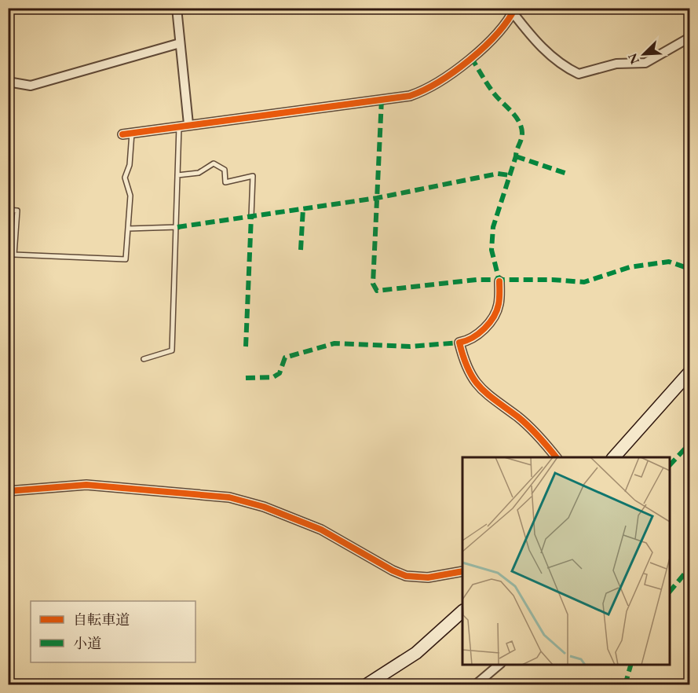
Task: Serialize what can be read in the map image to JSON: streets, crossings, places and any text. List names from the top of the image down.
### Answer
{
  "legend": ["自転車道", "小道"],
  "north": "bottom left"
}
